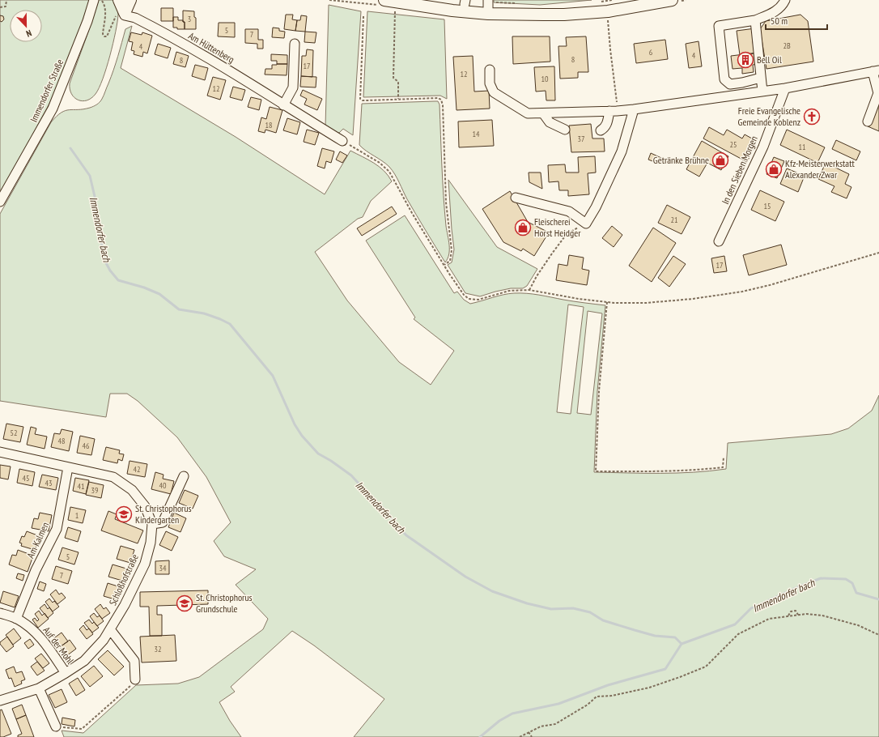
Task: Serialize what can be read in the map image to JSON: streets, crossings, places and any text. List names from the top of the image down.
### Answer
{
  "streets": {
    "street": [
      "Am Hüttenberg",
      "Immendorfer Straße",
      "In den Sieben Morgen",
      "Am Kalmen",
      "Schloßhofstraße",
      "Auf der Mohl"
    ]
  },
  "crossings": [
    ["Am Kalmen", "Schloßhofstraße"],
    ["Am Kalmen", "Auf der Mohl"],
    ["Schloßhofstraße", "Auf der Mohl"]
  ],
  "water": ["Immendorfer bach"],
  "places": {
    "building": ["Bell Oil"],
    "church": ["Freie Evangelische Gemeinde Koblenz"],
    "shop": ["Getränke Brühne", "Kfz-Meisterwerkstatt Alexander Zwar", "Fleischerei Horst Heidger"],
    "school or university": ["St. Christophorus Kindergarten", "St. Christophorus Grundschule"]
  },
  "house_numbers": [
    "3",
    "5",
    "7",
    "2B",
    "4",
    "6",
    "4",
    "8",
    "8",
    "17",
    "12",
    "10",
    "12",
    "18",
    "14",
    "37",
    "25",
    "11",
    "15",
    "21",
    "17",
    "52",
    "48",
    "46",
    "42",
    "45",
    "43",
    "40",
    "41",
    "39",
    "1",
    "5",
    "34",
    "7",
    "32"
  ],
  "scale_bar": "50 m",
  "north": "bottom"
}
